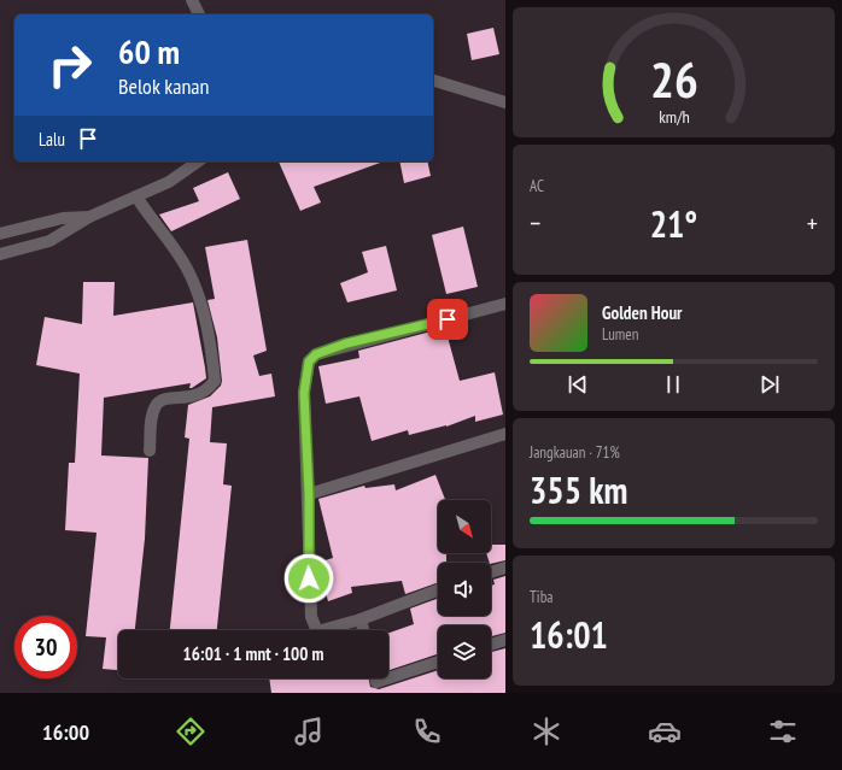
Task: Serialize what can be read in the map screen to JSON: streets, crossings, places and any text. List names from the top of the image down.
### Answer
{
  "north": "bottom right",
  "page": {
    "turn": ["60 m", "Belok kanan"],
    "then": "Lalu",
    "tile": [
      "AC",
      ["Jangkauan · 71%", "355 km"],
      ["Tiba", "16:01"]
    ],
    "heat": ["−", "21°", "+"],
    "song": ["Golden Hour", "Lumen"],
    "limit": "30",
    "trip": "16:01 · 1 mnt · 100 m",
    "tabs": "16:00",
    "gauge": ["26", "km/h"]
  }
}
